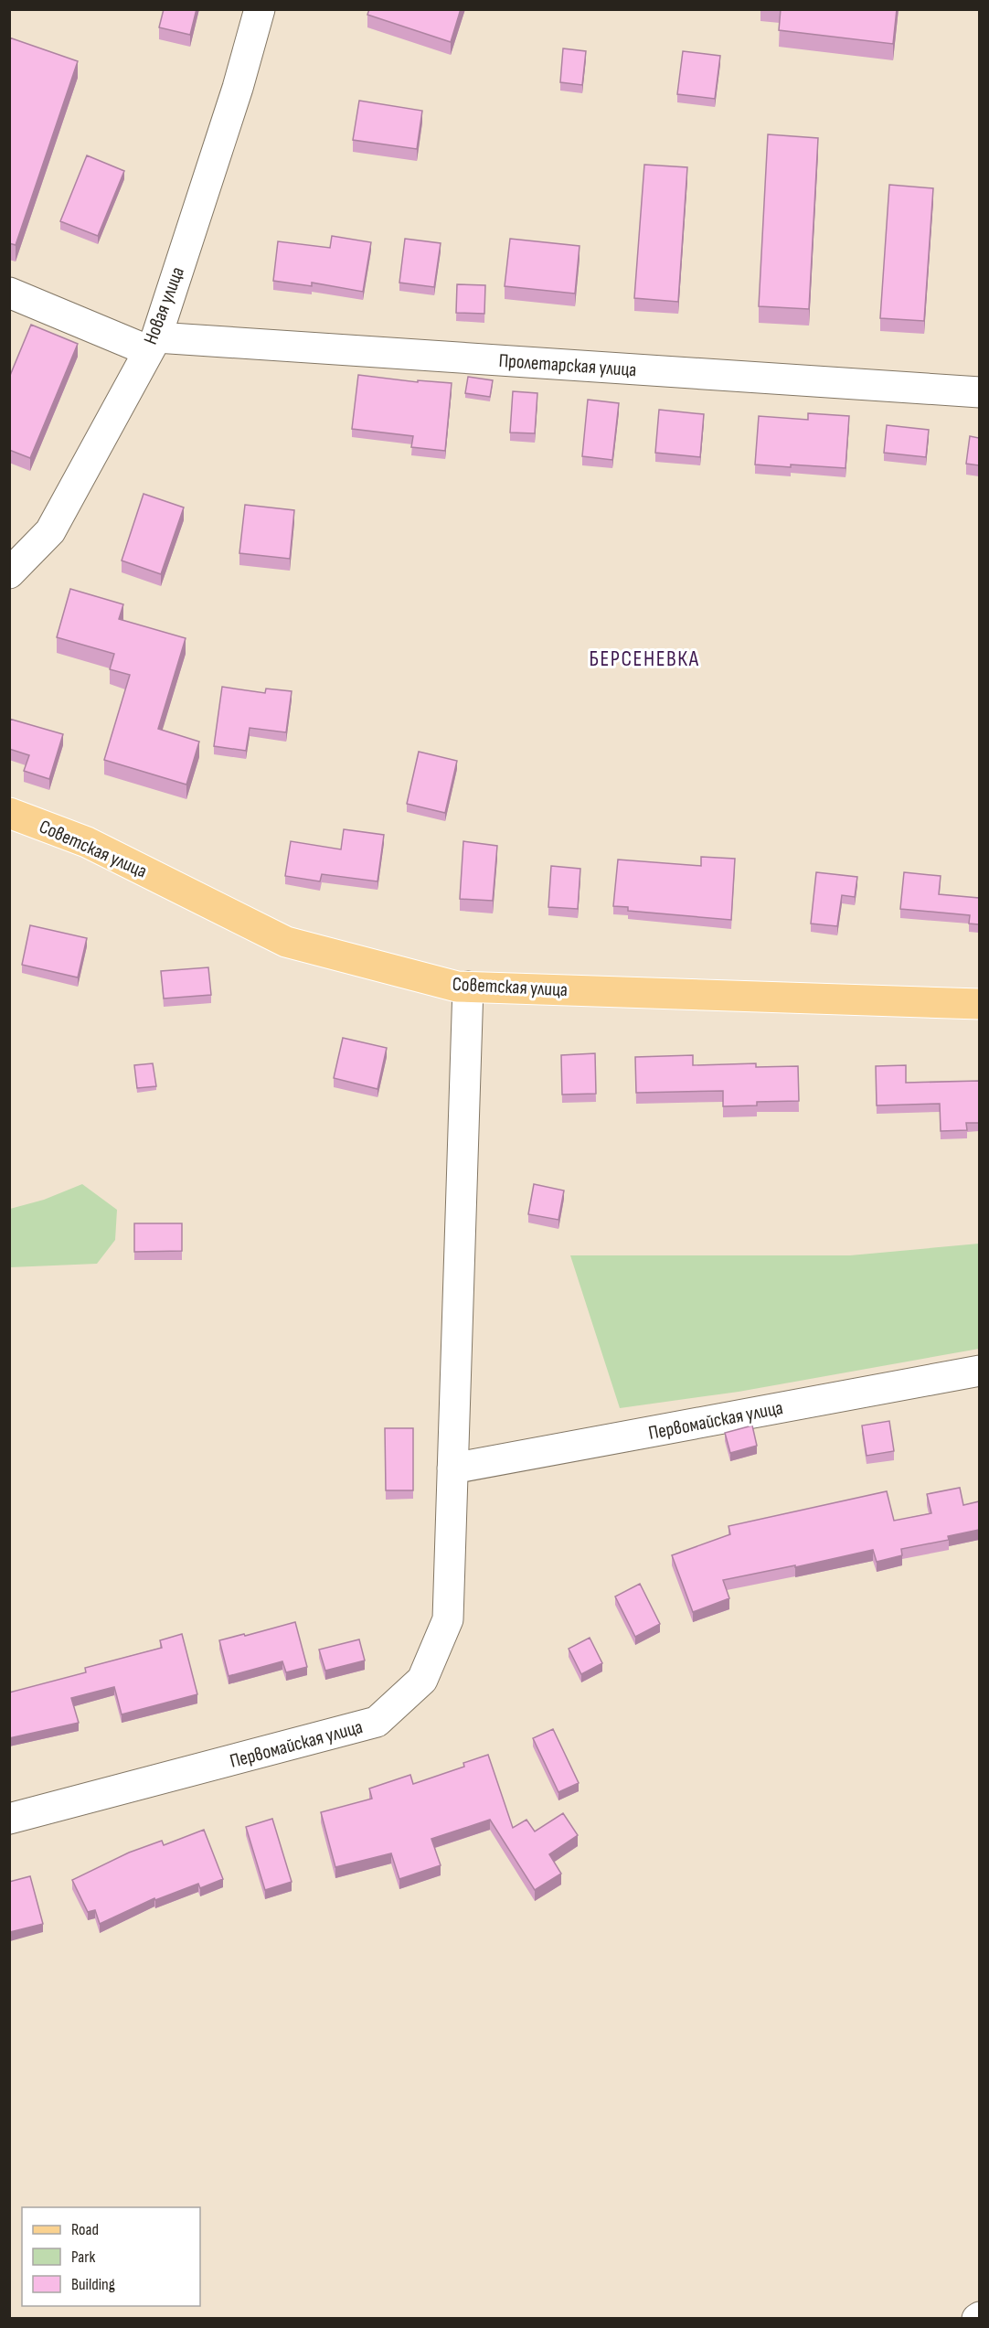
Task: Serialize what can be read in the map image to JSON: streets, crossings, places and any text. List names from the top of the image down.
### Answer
{
  "streets": {
    "main road": ["Советская улица"],
    "street": ["Новая улица", "Пролетарская улица", "Первомайская улица"]
  },
  "crossings": [
    ["Новая улица", "Пролетарская улица"],
    ["Советская улица", "Первомайская улица"]
  ],
  "districts": ["БЕРСЕНЕВКА"],
  "legend": ["Road", "Park", "Building"]
}
